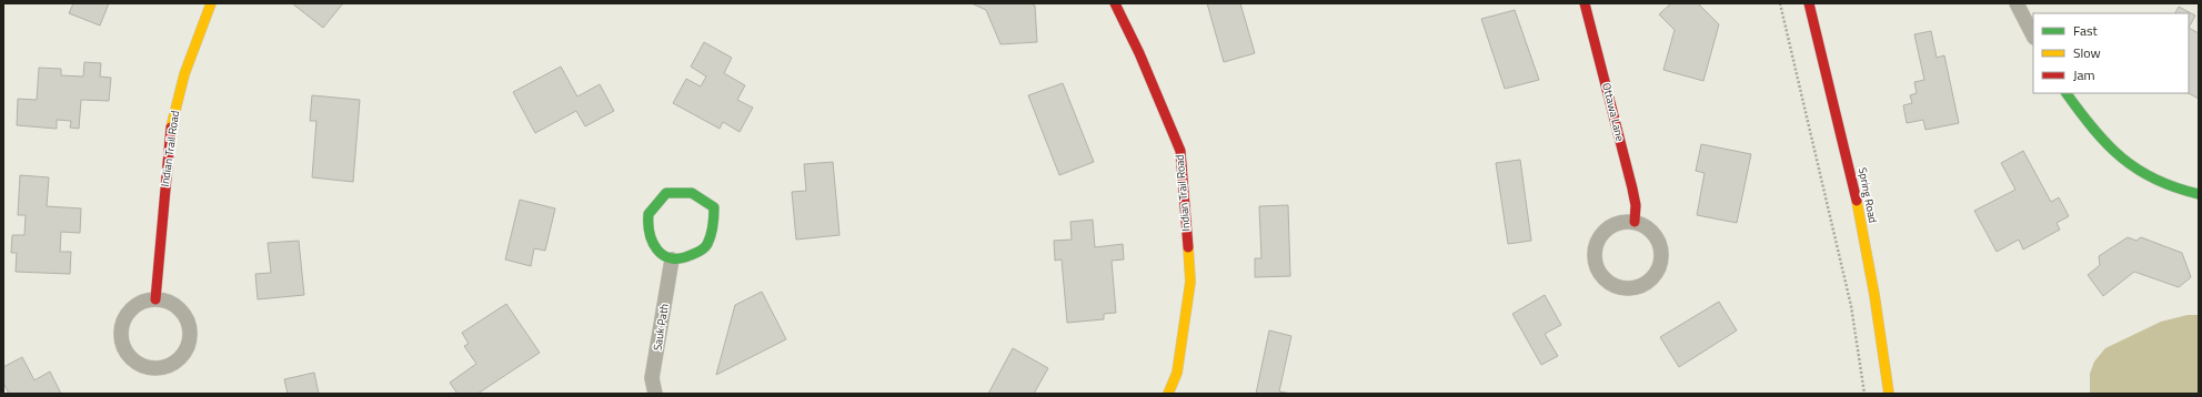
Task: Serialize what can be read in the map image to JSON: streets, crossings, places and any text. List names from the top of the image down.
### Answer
{
  "streets": {
    "street": [
      "Ottawa Lane",
      "Indian Trail Road",
      "Spring Road",
      "Sauk Path"
    ]
  },
  "legend": ["Fast", "Slow", "Jam"]
}
